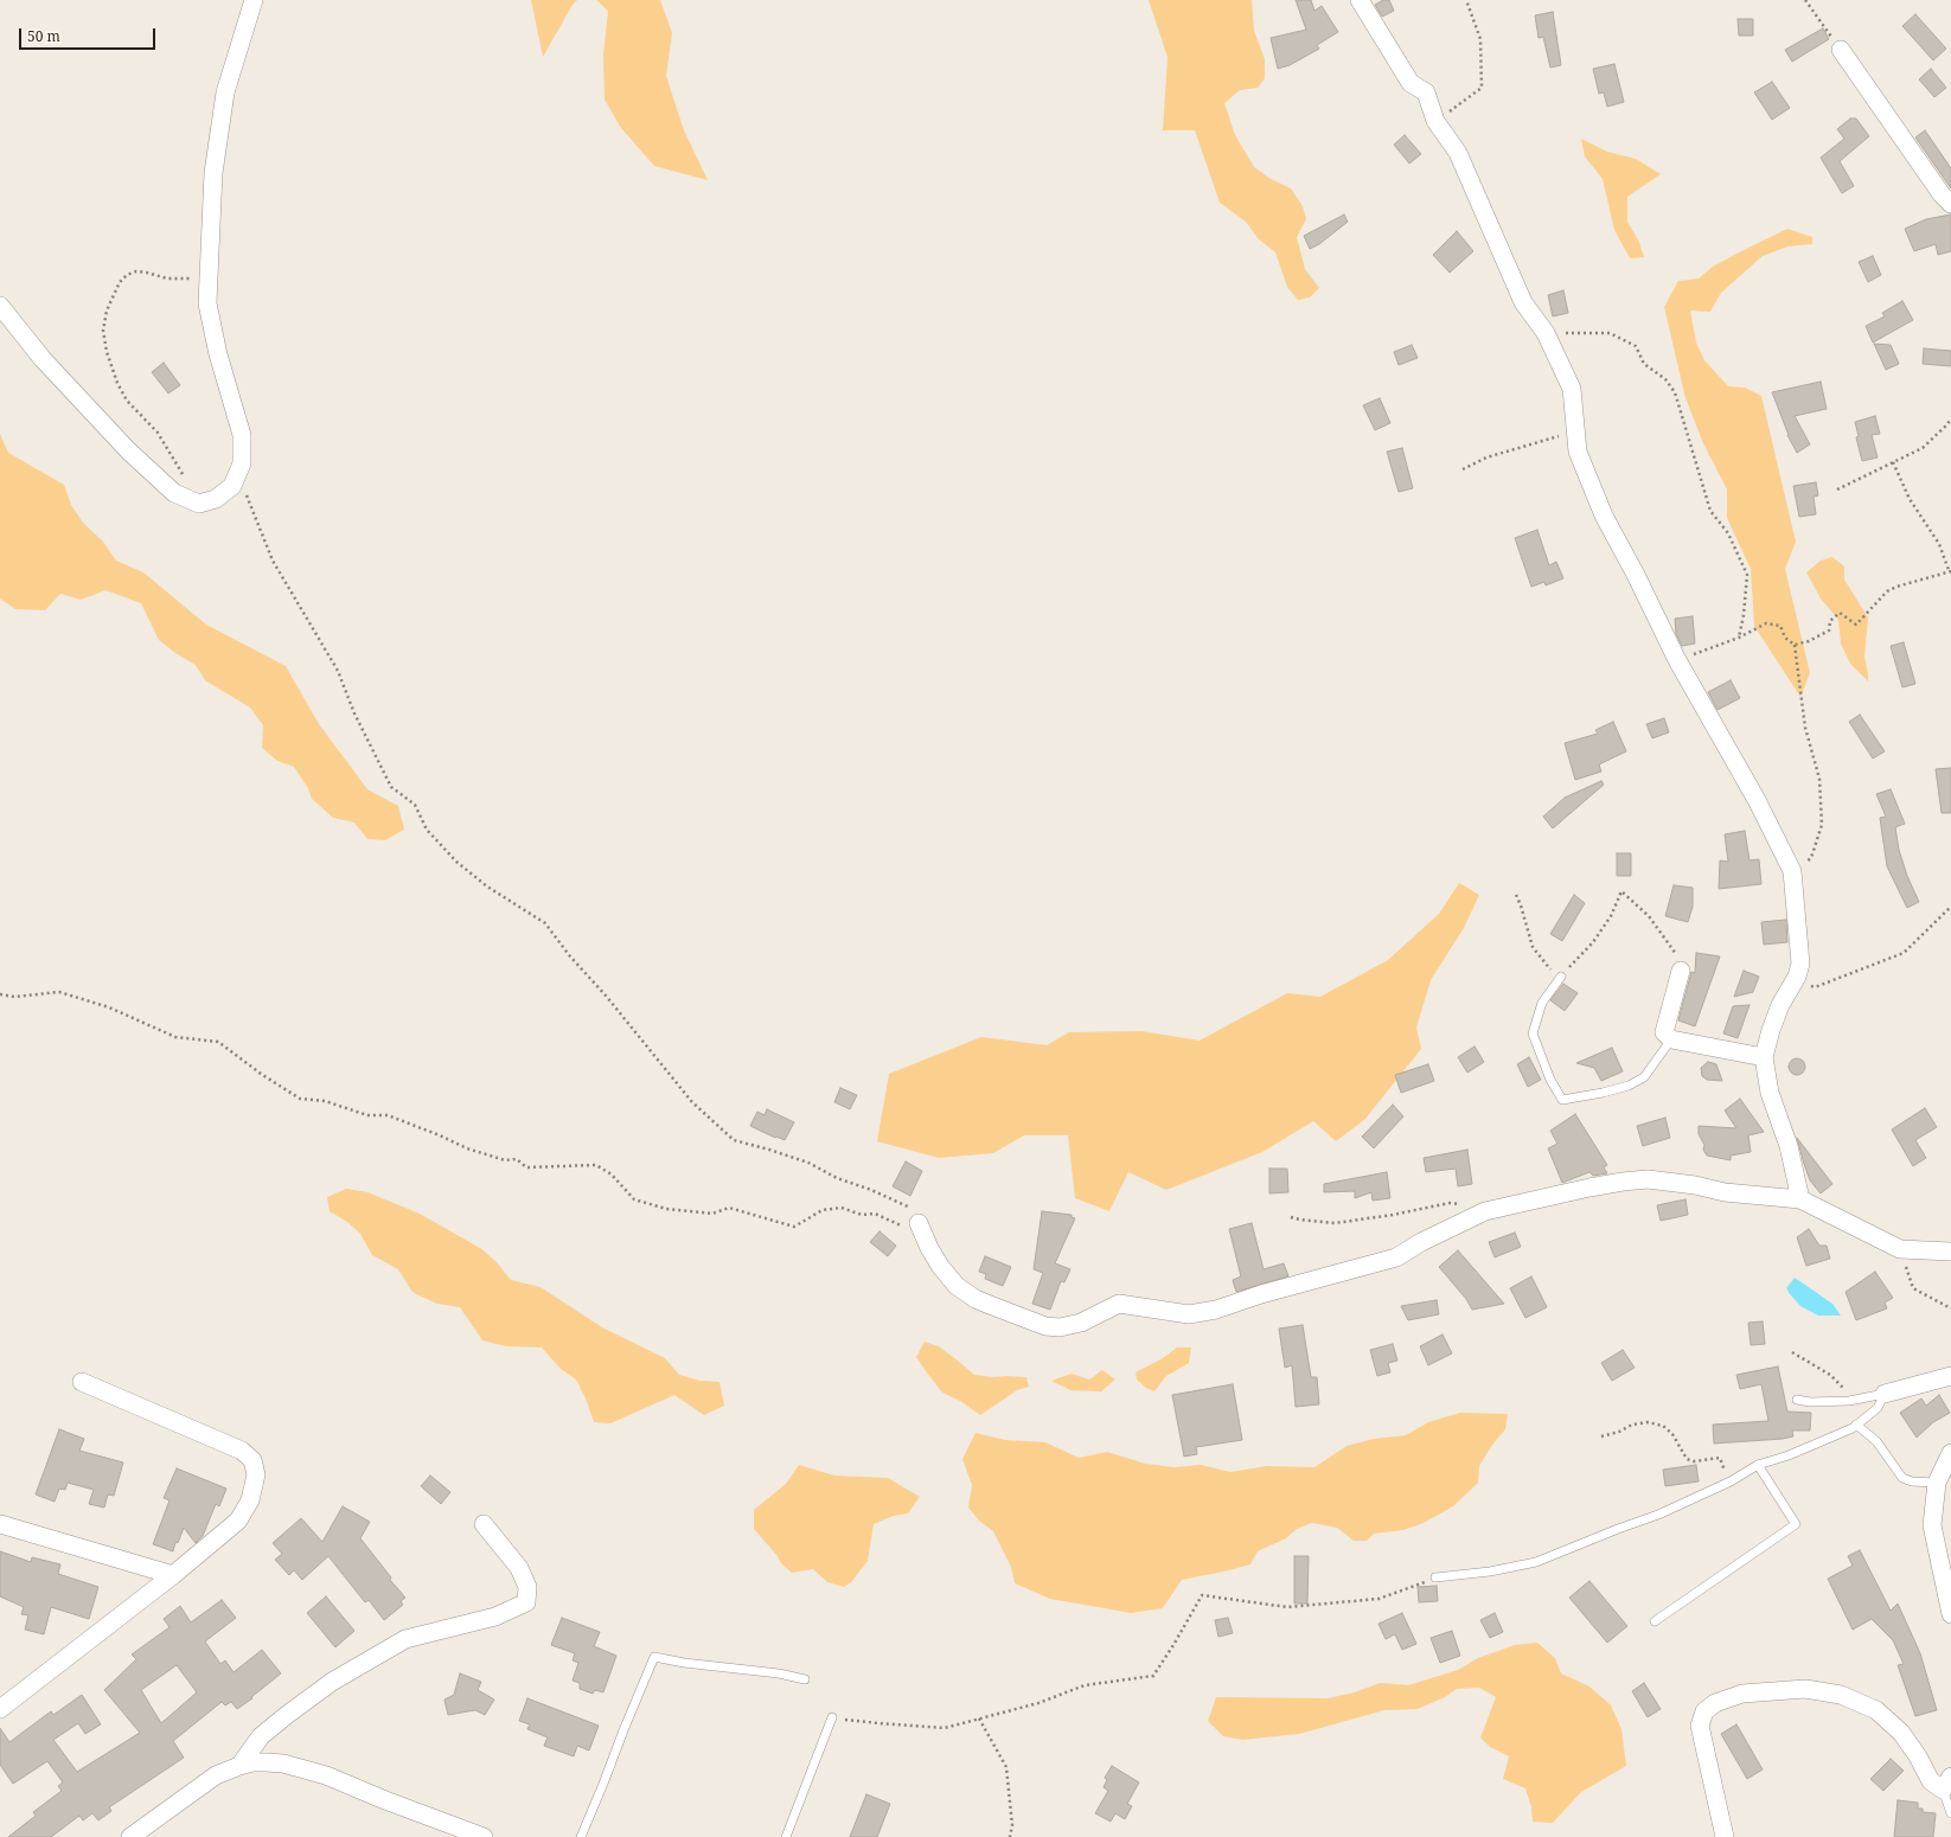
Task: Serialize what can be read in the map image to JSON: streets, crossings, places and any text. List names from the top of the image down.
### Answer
{
  "scale_bar": "50 m"
}
